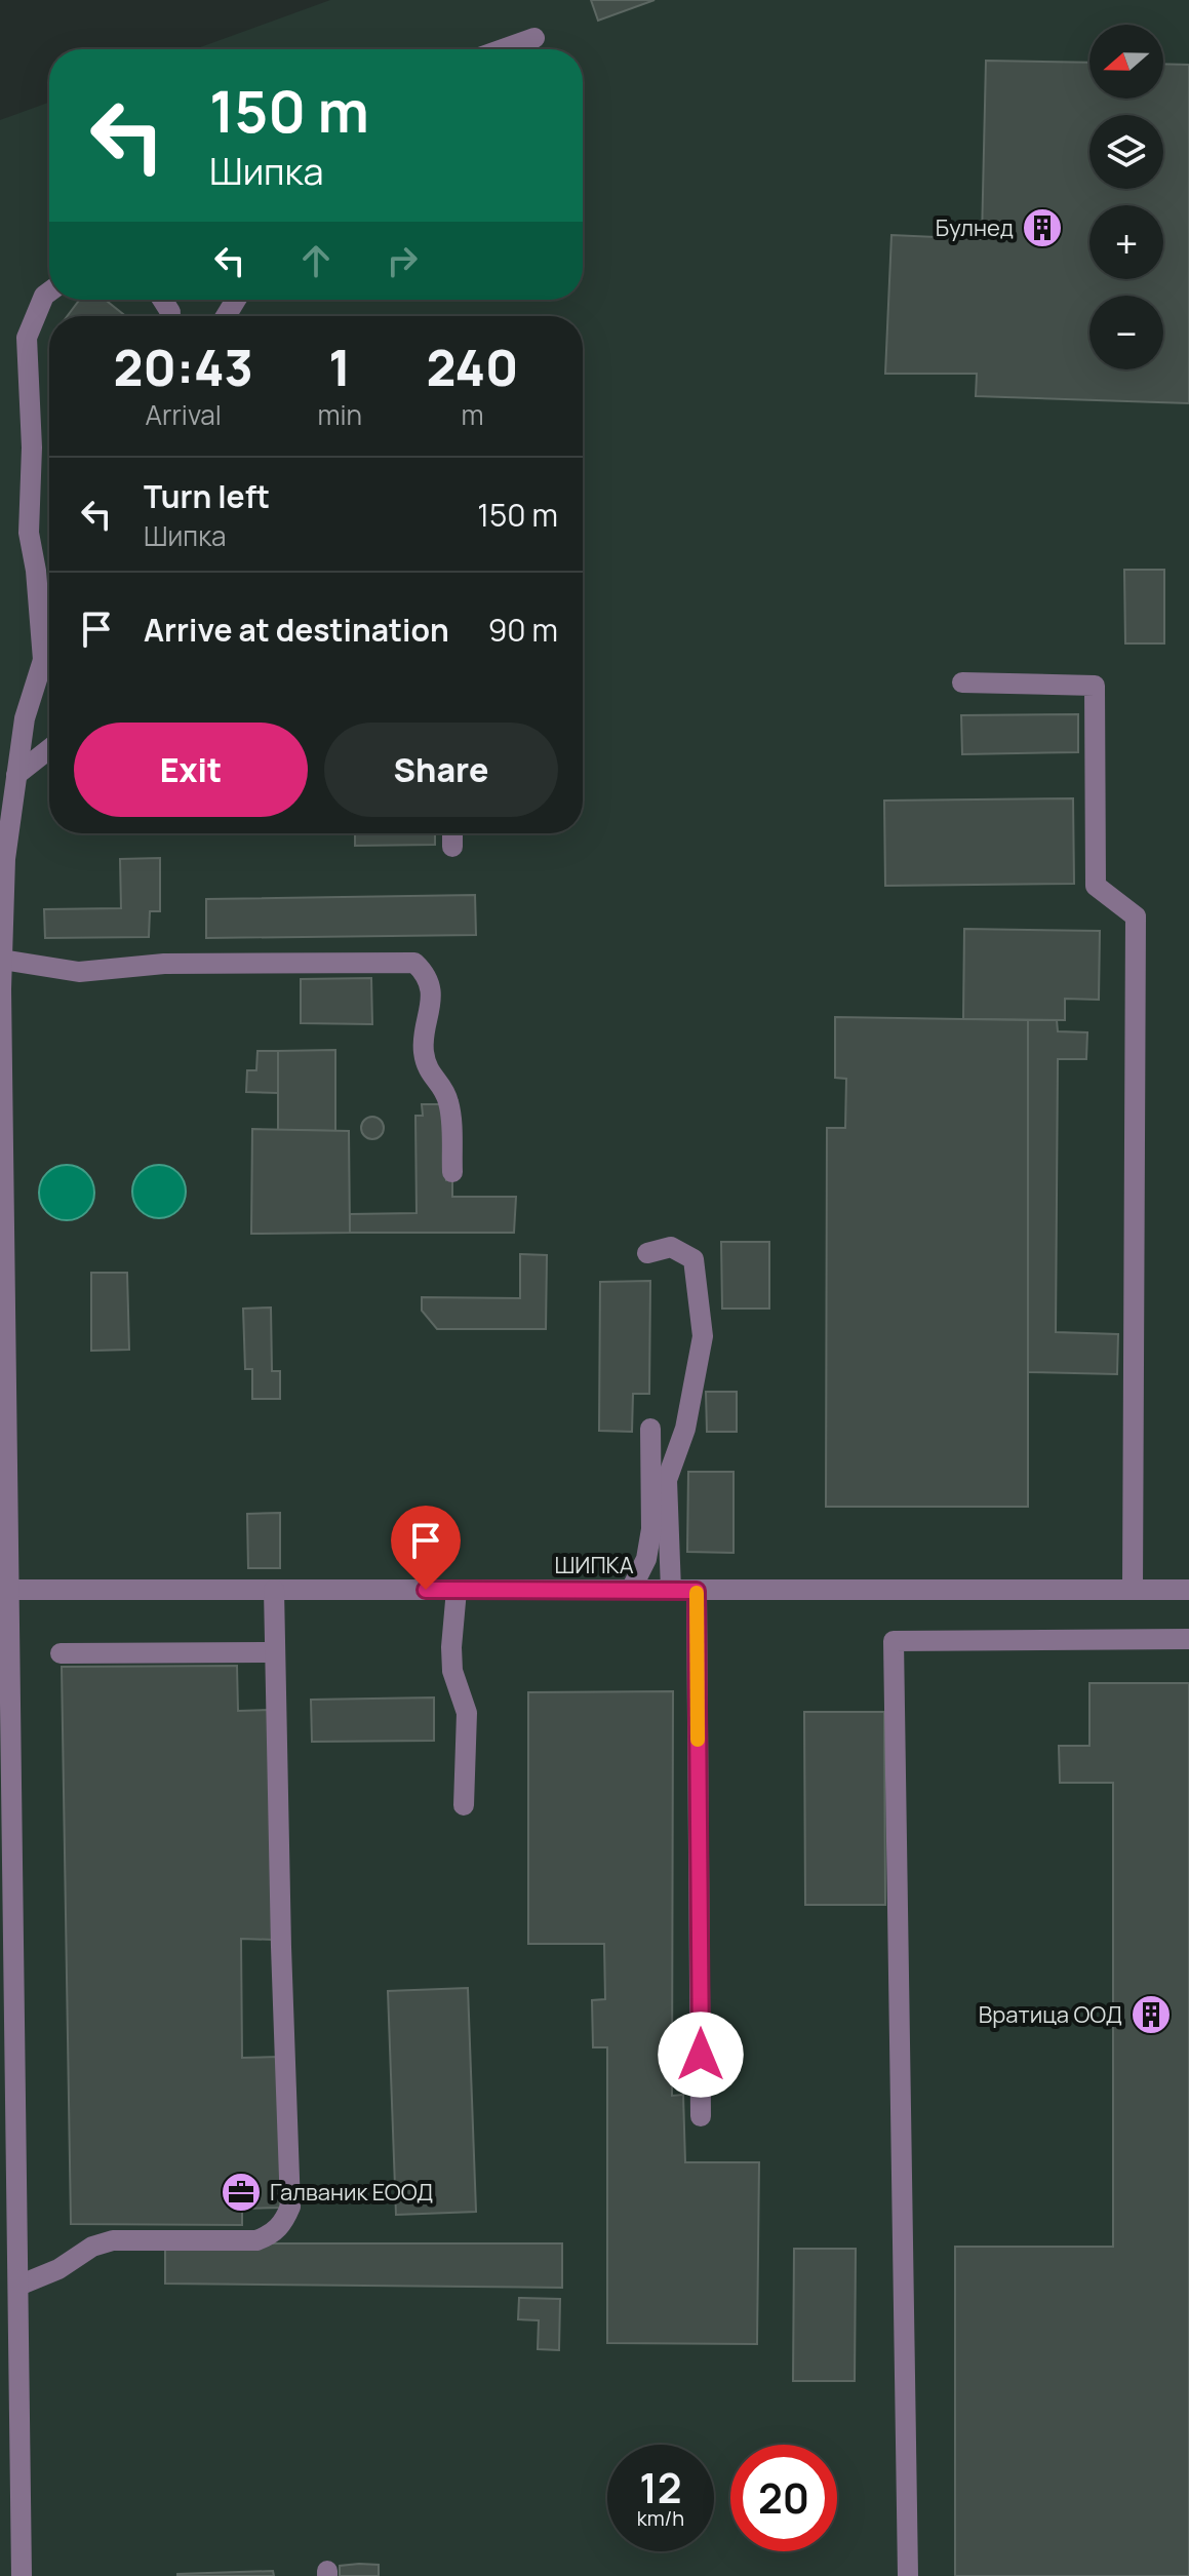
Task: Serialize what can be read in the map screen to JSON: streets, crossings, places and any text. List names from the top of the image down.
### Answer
{
  "streets": {
    "street": ["ШИПКА"]
  },
  "places": {
    "building": ["Булнед", "Вратица ООД"],
    "office": ["Галваник ЕООД"]
  },
  "north": "left",
  "page": {
    "map_buttons": ["+", "−"],
    "turn": ["150 m", "Шипка"],
    "eta": [
      "20:43",
      "Arrival",
      "1",
      "min",
      "240",
      "m"
    ],
    "list": [
      {
        "name": "Turn left",
        "note": "Шипка",
        "value": "150 m"
      },
      {
        "name": "Arrive at destination",
        "value": "90 m"
      }
    ],
    "buttons": ["Exit", "Share"],
    "speed": "12 km/h",
    "limit": "20"
  }
}
